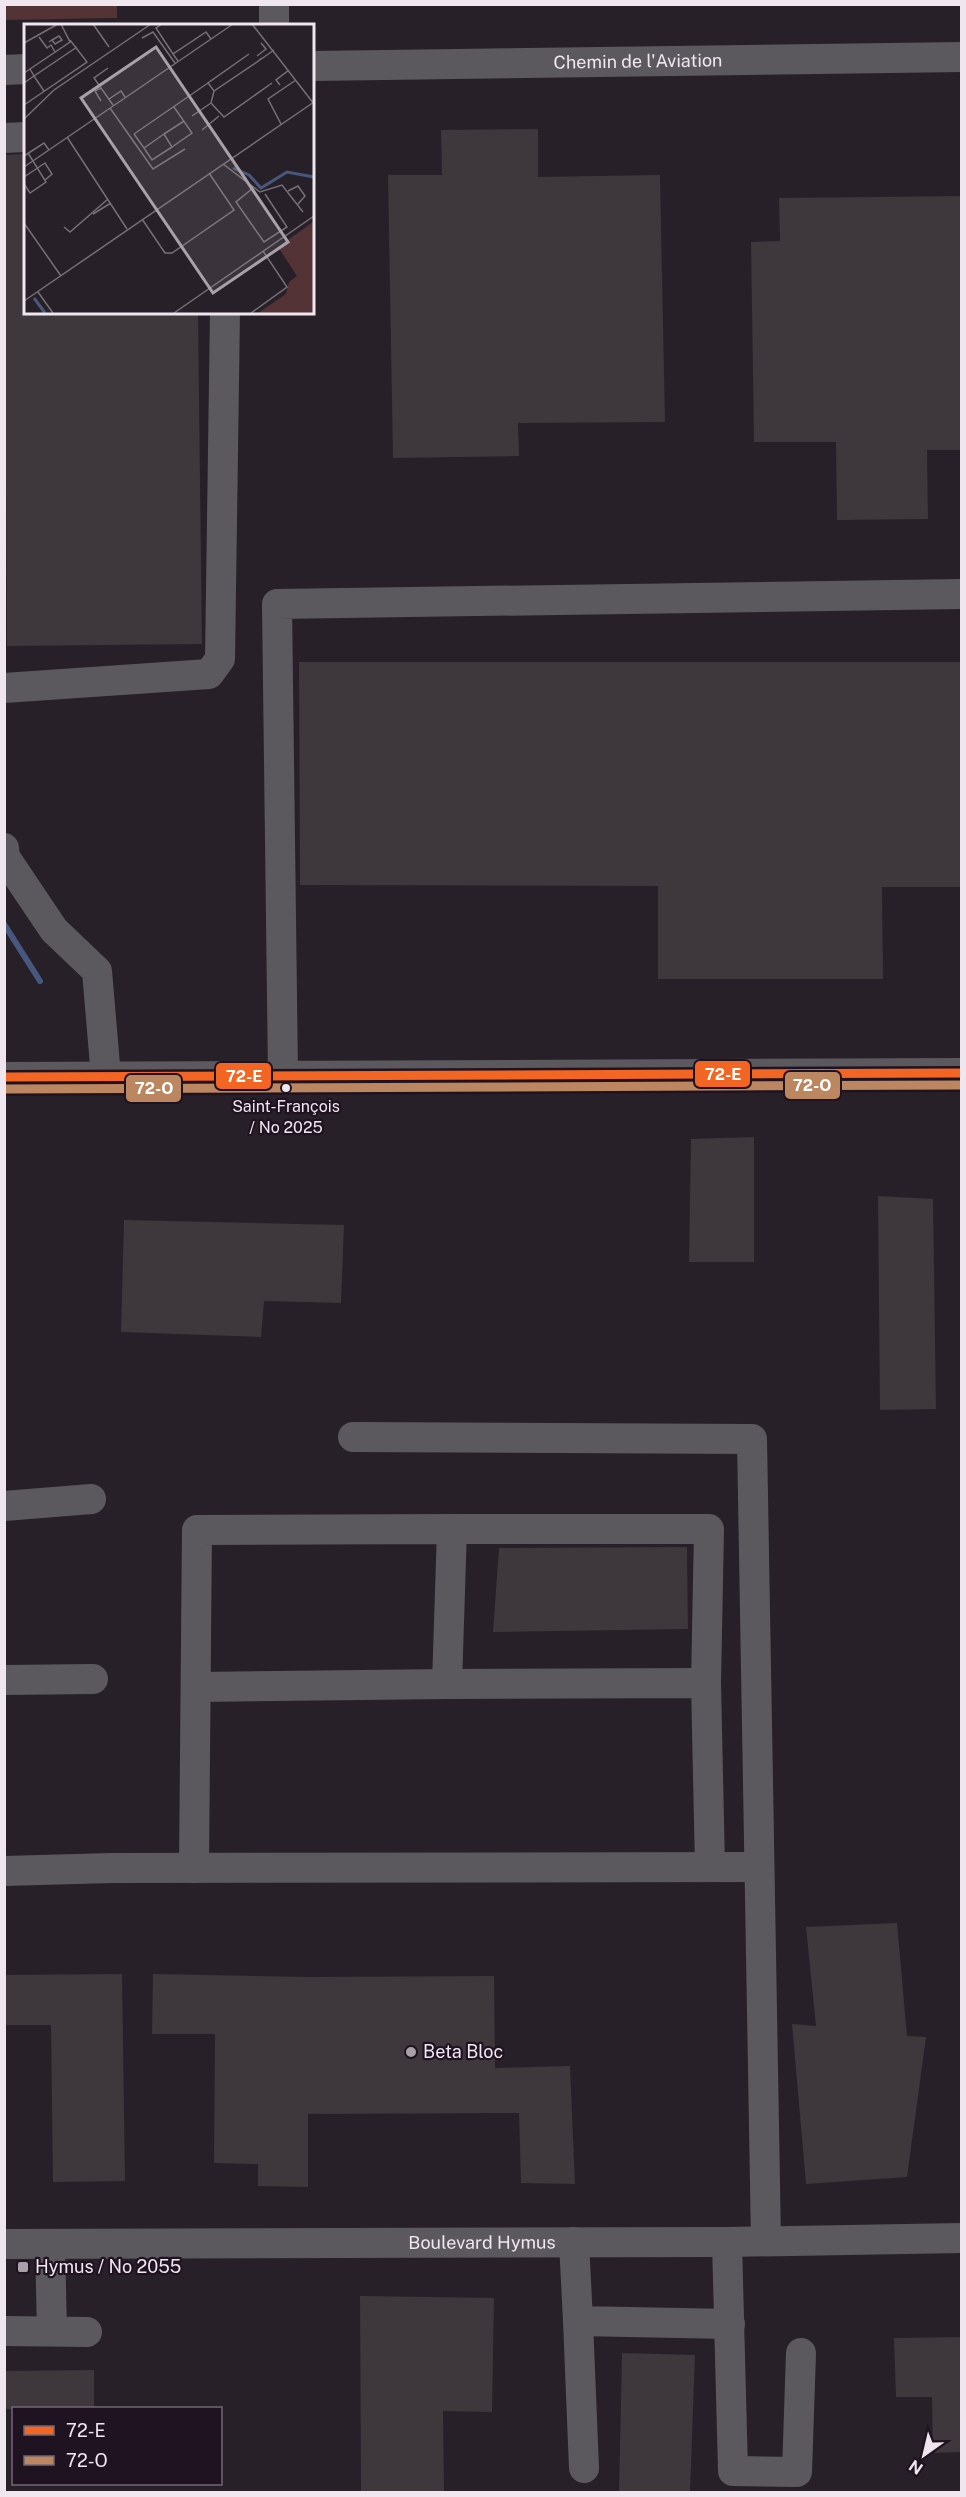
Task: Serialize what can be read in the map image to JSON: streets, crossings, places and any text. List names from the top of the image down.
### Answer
{
  "streets": {
    "street": ["Chemin de l'Aviation", "Boulevard Hymus"]
  },
  "places": {
    "other": ["Saint-François / No 2025", "Beta Bloc"],
    "transit": ["Hymus / No 2055"]
  },
  "lines": ["transit line 72-E", "transit line 72-O"],
  "legend": ["72-E", "72-O"],
  "north": "bottom left"
}
